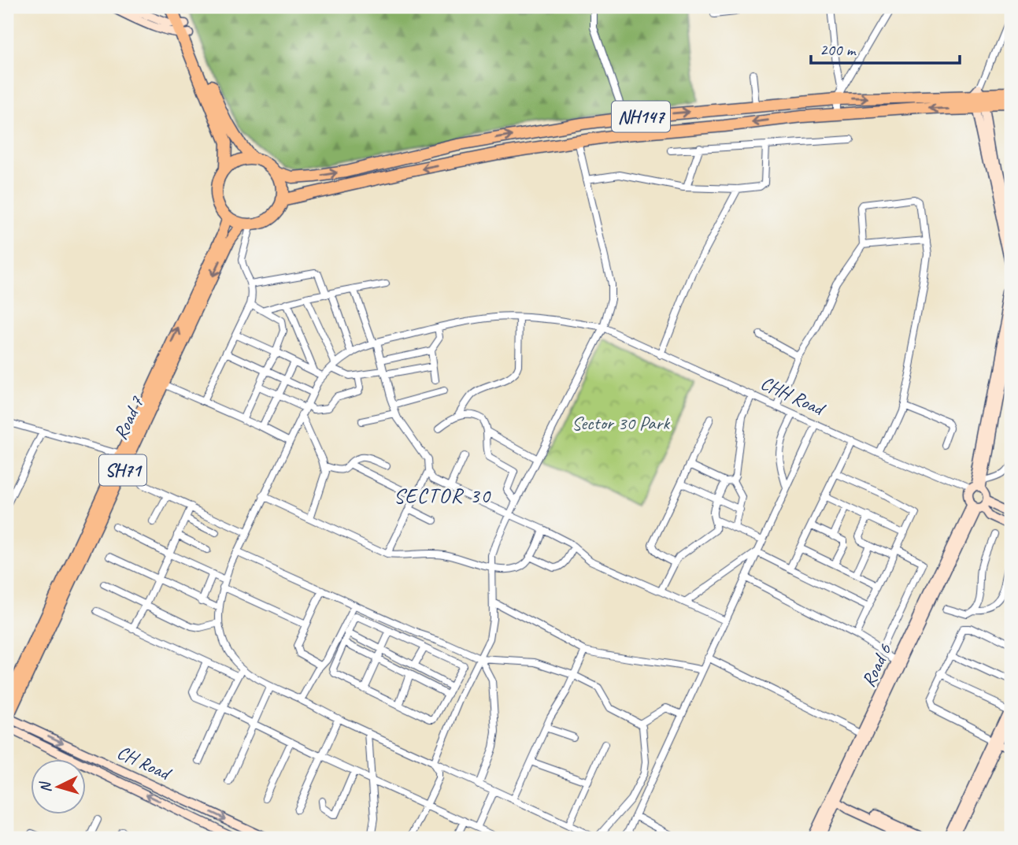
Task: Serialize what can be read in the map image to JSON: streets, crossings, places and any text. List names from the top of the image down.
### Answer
{
  "streets": {
    "highway": ["NH147"],
    "main road": ["Road 7", "SH71"],
    "street": ["CHH Road", "Road 6", "CH Road"]
  },
  "crossings": [
    ["NH147", "Road 7"],
    ["Road 7", "CH Road"]
  ],
  "districts": ["SECTOR 30"],
  "parks": ["Sector 30 Park"],
  "scale_bar": "200 m",
  "north": "left"
}
